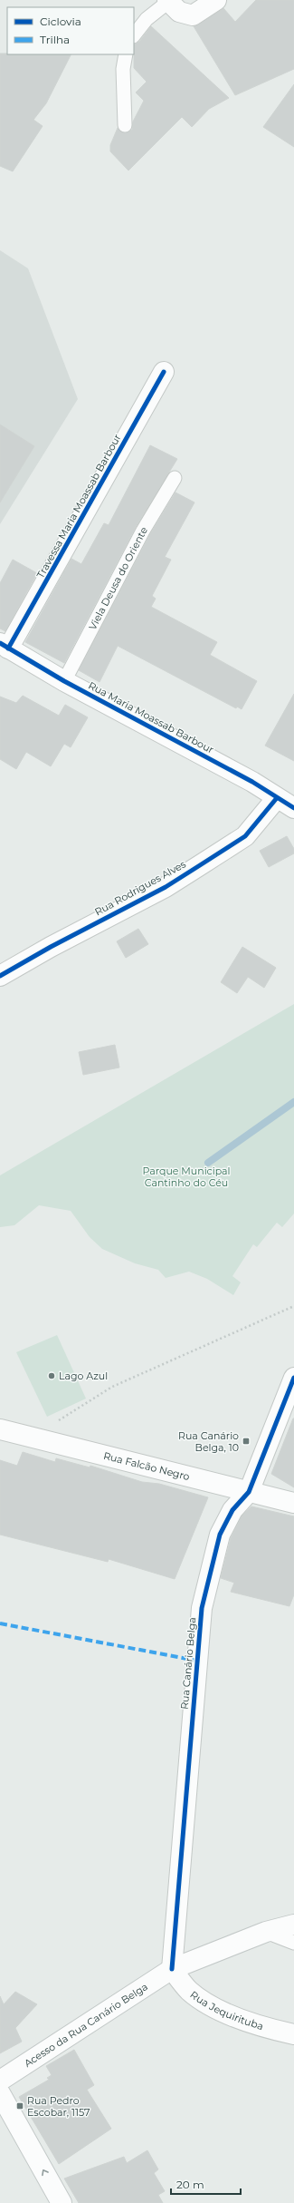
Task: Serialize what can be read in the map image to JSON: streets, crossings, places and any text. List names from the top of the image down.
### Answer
{
  "streets": {
    "street": [
      "Travessa Maria Moassab Barbour",
      "Rua Maria Moassab Barbour",
      "Rua Rodrigues Alves",
      "Rua Falcão Negro",
      "Rua Canário Belga",
      "Rua Jequirituba",
      "Acesso da Rua Canário Belga"
    ],
    "lane": ["Viela Deusa do Oriente"]
  },
  "crossings": [
    ["Travessa Maria Moassab Barbour", "Rua Maria Moassab Barbour"],
    ["Viela Deusa do Oriente", "Rua Maria Moassab Barbour"],
    ["Rua Maria Moassab Barbour", "Rua Rodrigues Alves"],
    ["Rua Falcão Negro", "Rua Canário Belga"],
    ["Rua Canário Belga", "Rua Jequirituba"],
    ["Rua Canário Belga", "Acesso da Rua Canário Belga"],
    ["Rua Jequirituba", "Acesso da Rua Canário Belga"]
  ],
  "parks": ["Parque Municipal Cantinho do Céu"],
  "places": {
    "other": ["Lago Azul"],
    "transit": ["Rua Canário Belga, 10", "Rua Pedro Escobar, 1157"]
  },
  "legend": ["Ciclovia", "Trilha"],
  "scale_bar": "20 m"
}
